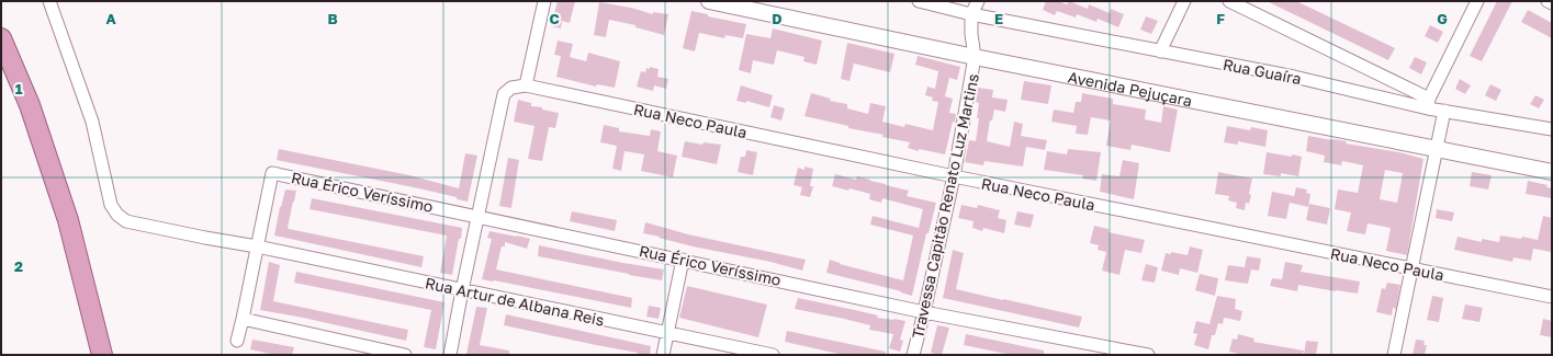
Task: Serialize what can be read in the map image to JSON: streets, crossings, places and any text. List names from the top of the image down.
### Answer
{
  "streets": {
    "street": [
      "Rua Guaíra",
      "Avenida Pejuçara",
      "Rua Neco Paula",
      "Rua Érico Veríssimo",
      "Travessa Capitão Renato Luz Martins",
      "Rua Artur de Albana Reis"
    ]
  },
  "crossings": [
    ["Rua Guaíra", "Travessa Capitão Renato Luz Martins"],
    ["Avenida Pejuçara", "Travessa Capitão Renato Luz Martins"],
    ["Rua Neco Paula", "Travessa Capitão Renato Luz Martins"],
    ["Rua Érico Veríssimo", "Travessa Capitão Renato Luz Martins"],
    ["Rua Érico Veríssimo", "Rua Artur de Albana Reis"]
  ],
  "grid": {
    "columns": [
      "A",
      "B",
      "C",
      "D",
      "E",
      "F",
      "G"
    ],
    "rows": ["1", "2"]
  }
}
